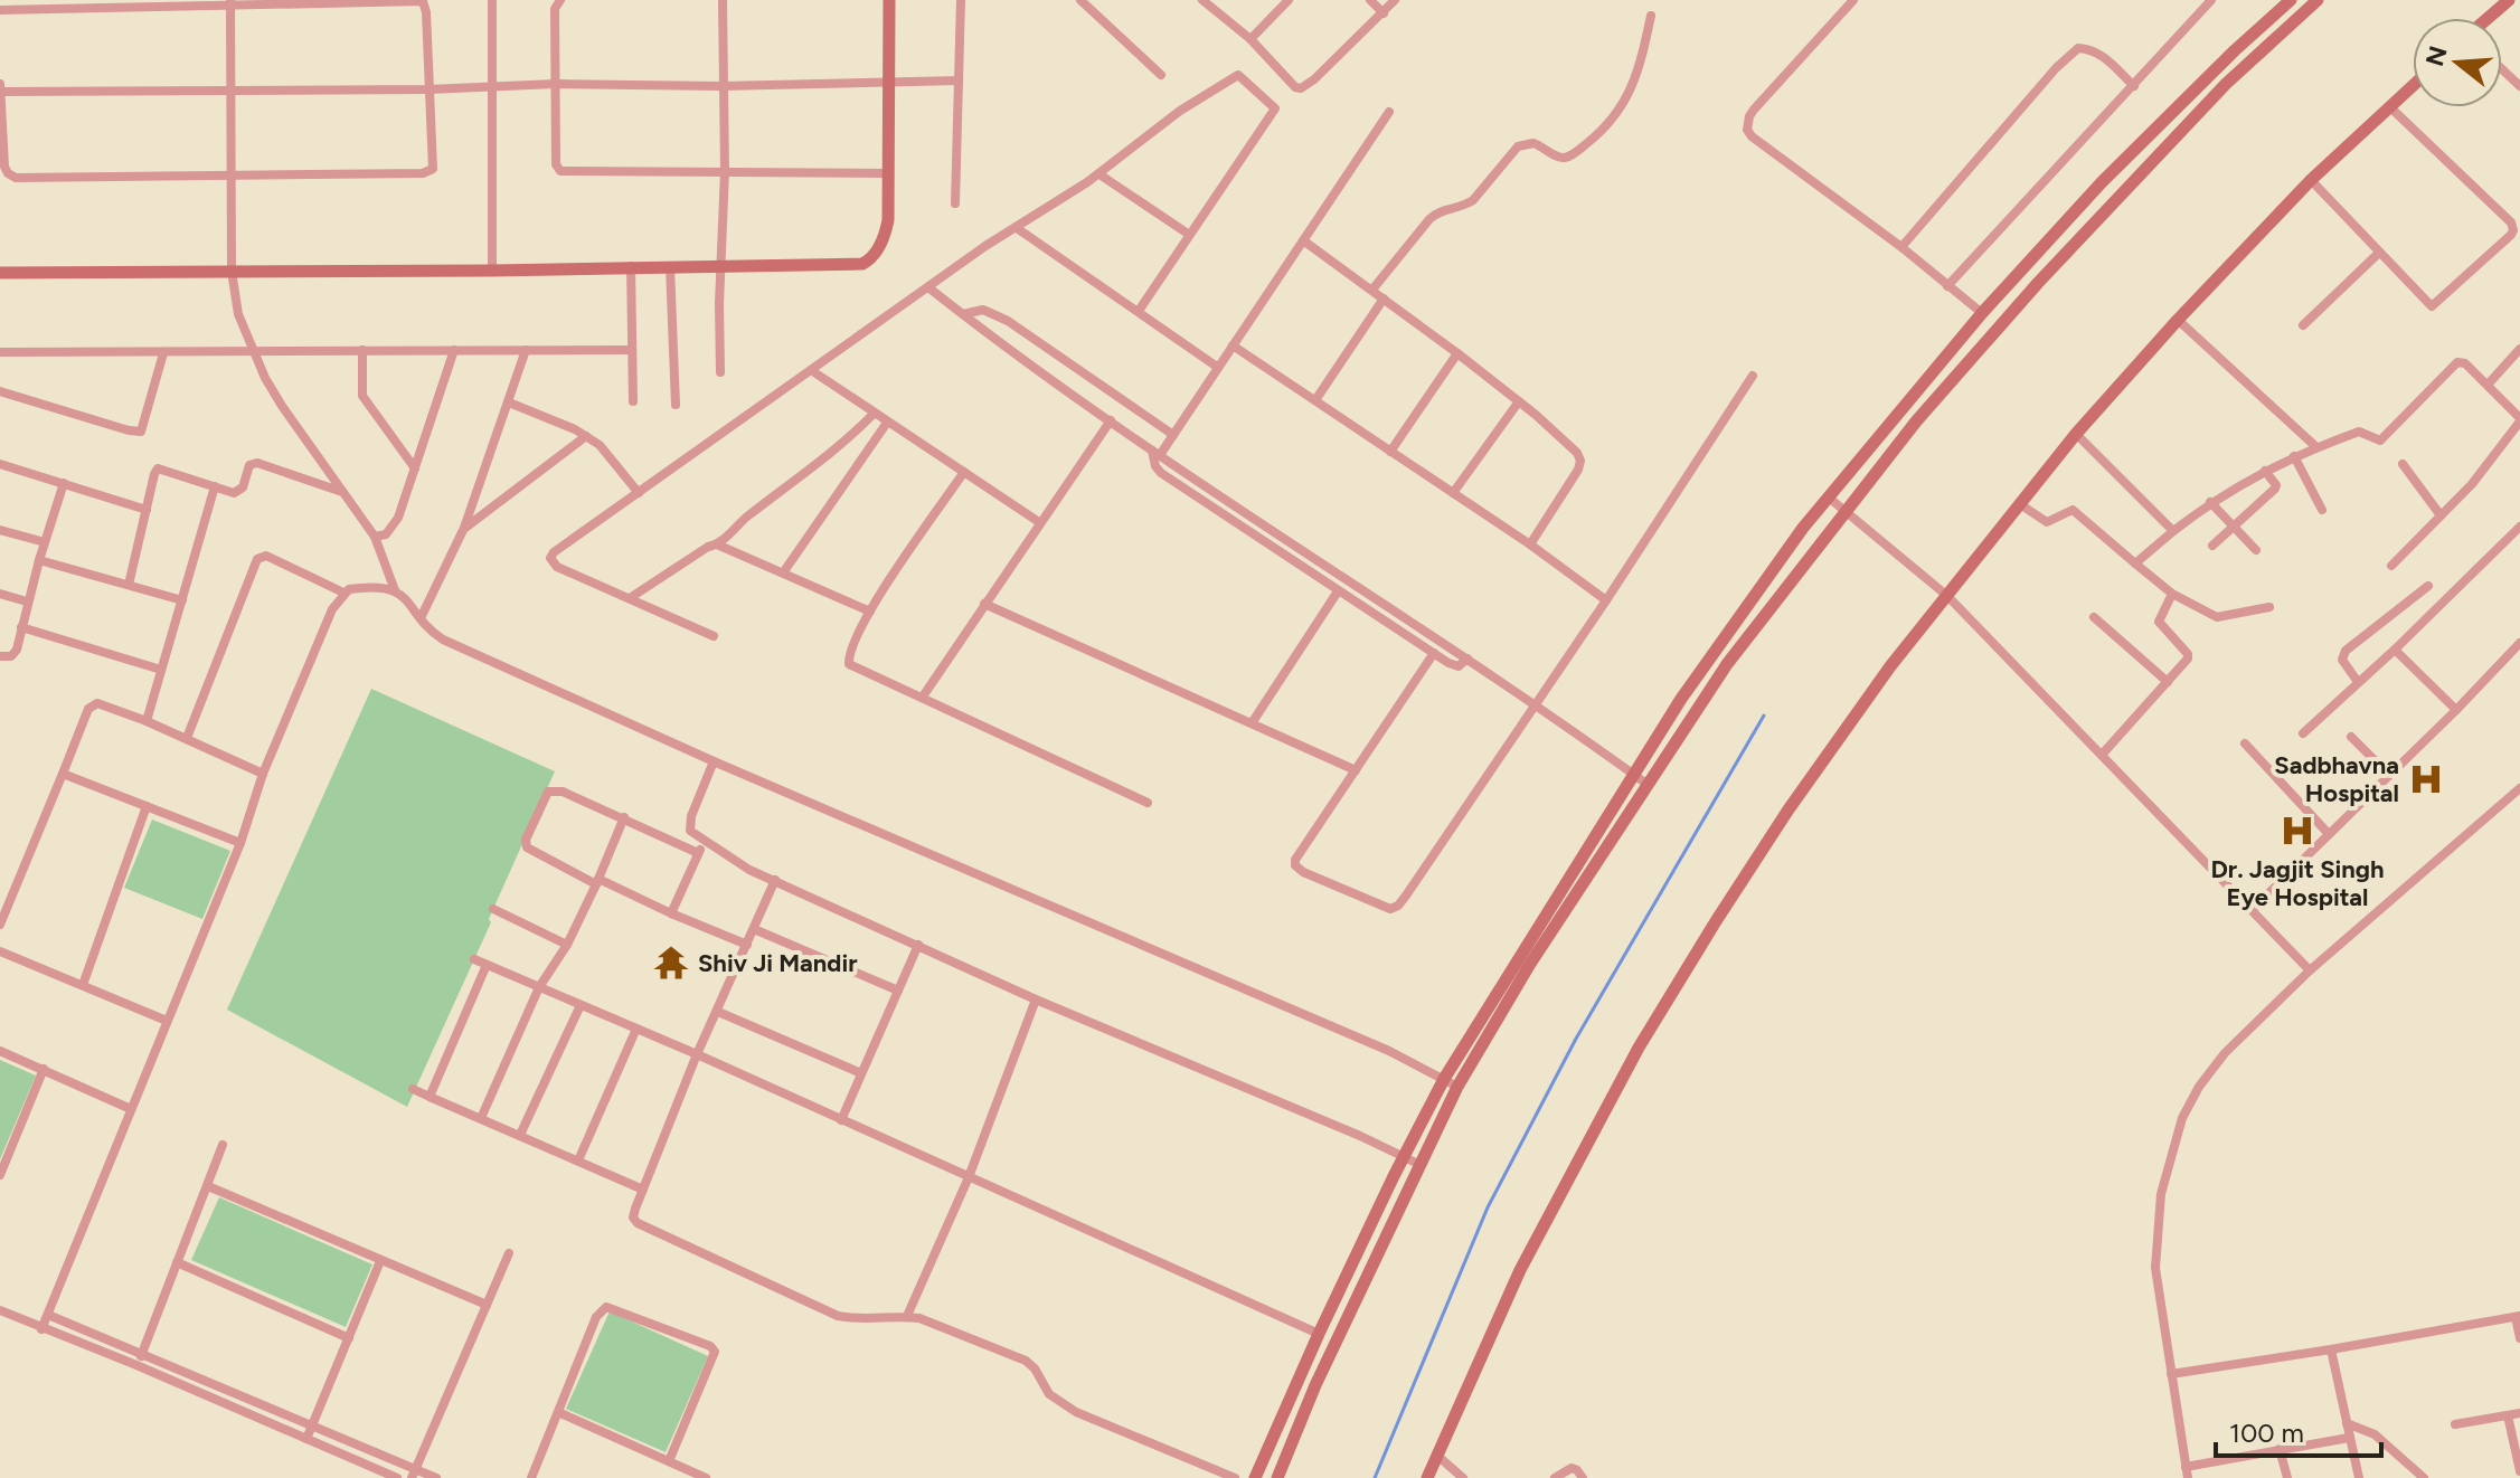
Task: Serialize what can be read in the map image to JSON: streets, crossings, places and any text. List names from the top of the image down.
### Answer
{
  "places": {
    "hospital": ["Sadbhavna Hospital", "Dr. Jagjit Singh Eye Hospital"],
    "temple": ["Shiv Ji Mandir"]
  },
  "scale_bar": "100 m",
  "north": "left"
}
